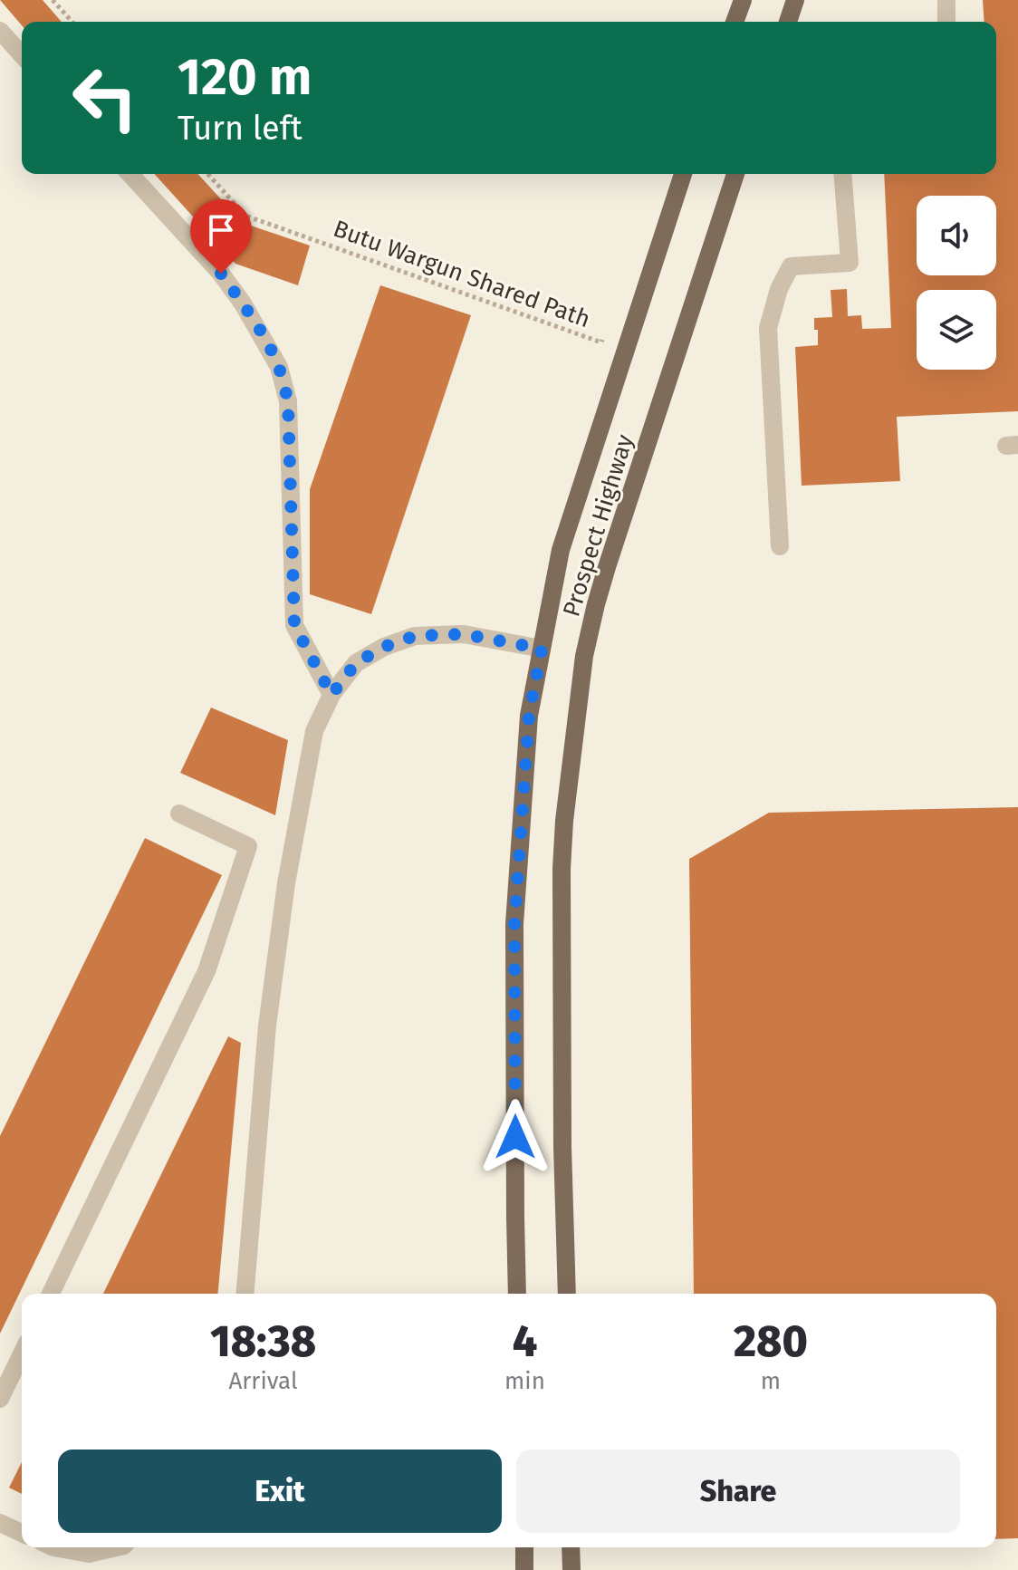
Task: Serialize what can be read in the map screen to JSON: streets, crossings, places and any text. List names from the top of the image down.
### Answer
{
  "streets": {
    "main road": ["Prospect Highway"],
    "path": ["Butu Wargun Shared Path"]
  },
  "page": {
    "turn": ["120 m", "Turn left"],
    "eta": [
      "18:38",
      "Arrival",
      "4",
      "min",
      "280",
      "m"
    ],
    "buttons": ["Exit", "Share"]
  }
}
